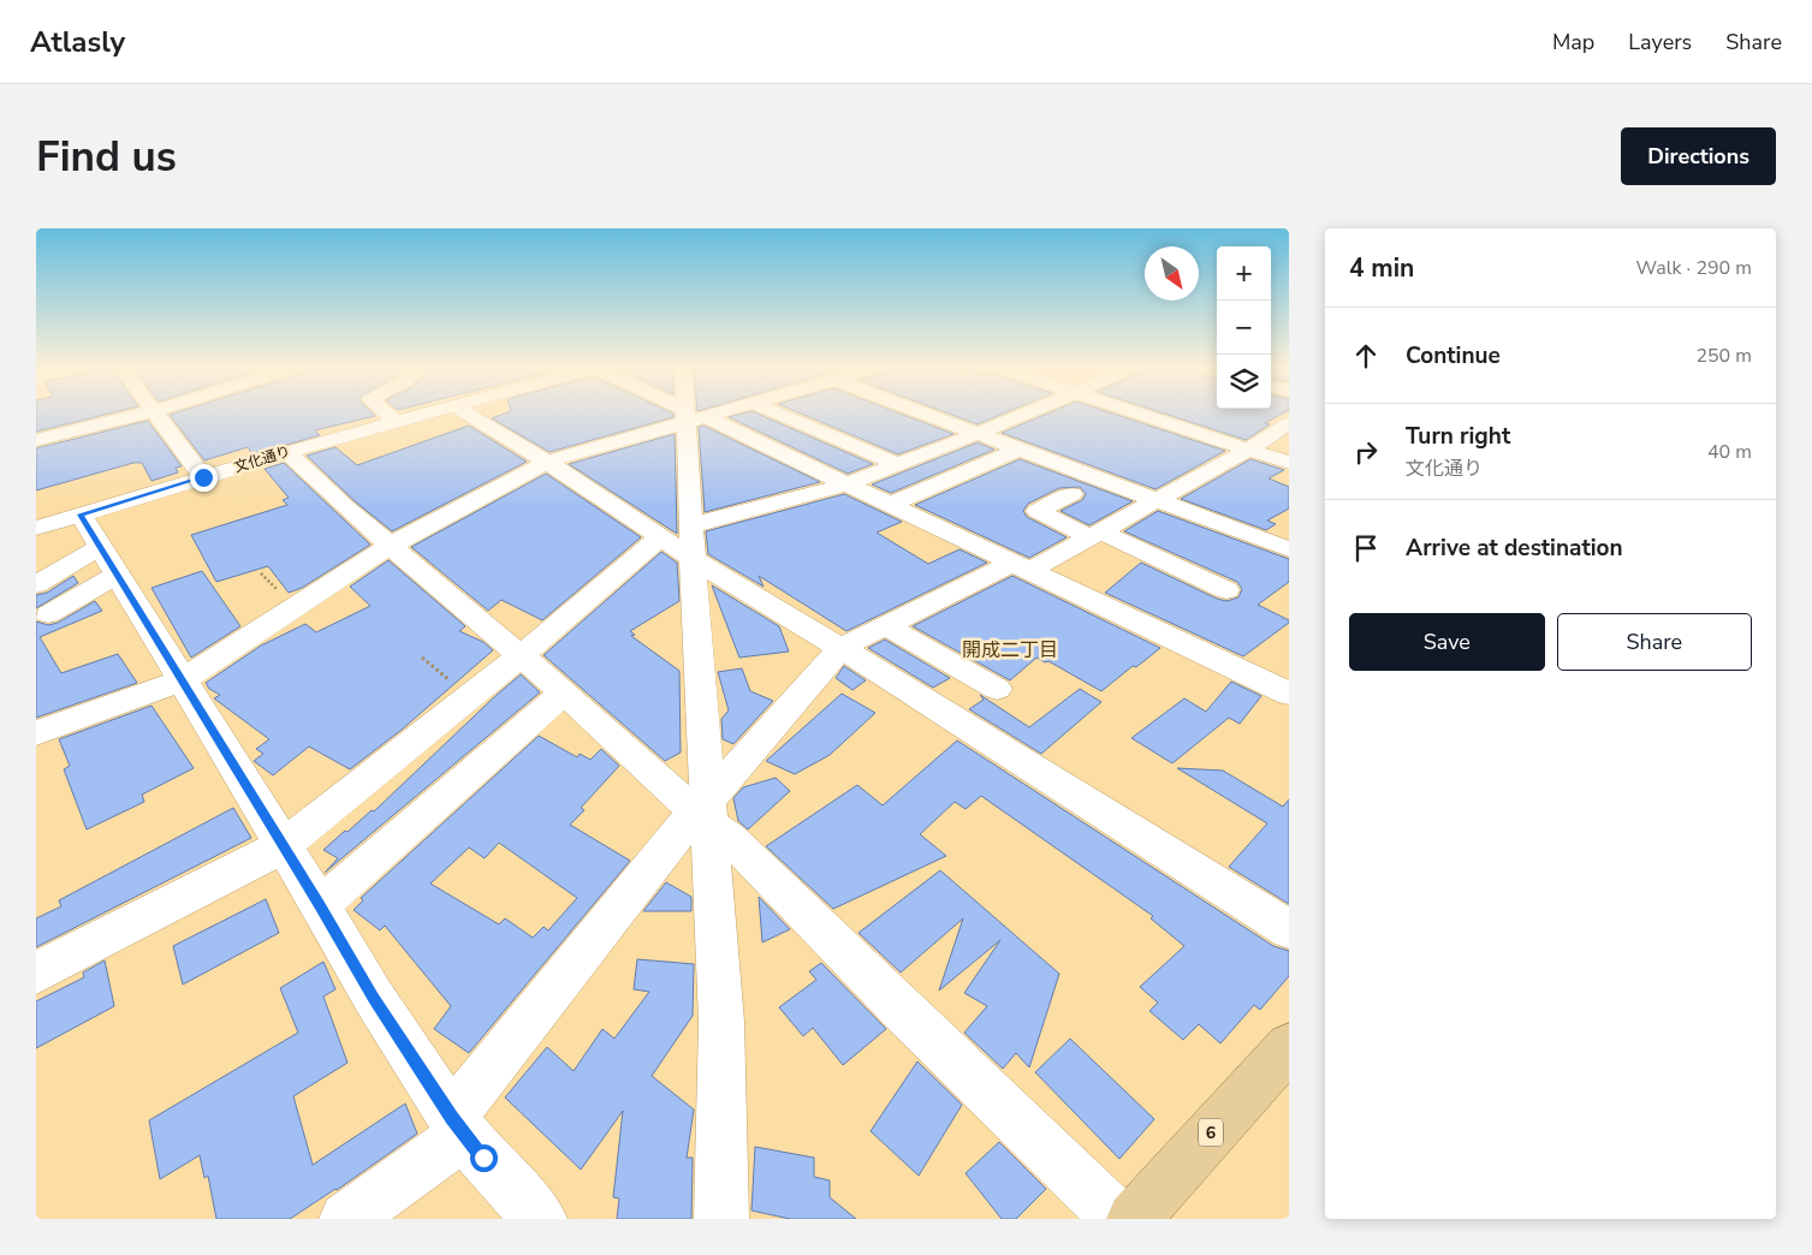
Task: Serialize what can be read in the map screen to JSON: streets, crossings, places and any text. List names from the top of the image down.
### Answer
{
  "streets": {
    "main road": ["6"],
    "street": ["文化通り"]
  },
  "districts": ["開成二丁目"],
  "north": "bottom right",
  "page": {
    "header": "Atlasly",
    "nav": ["Map", "Layers", "Share"],
    "buttons": [
      "Directions",
      ["Save", "Share"]
    ],
    "title": "Find us",
    "heading": ["4 min", "Walk · 290 m"],
    "map_buttons": ["+", "−"],
    "list": [
      ["Continue", "250 m"],
      ["Turn right", "文化通り", "40 m"],
      "Arrive at destination"
    ]
  }
}
